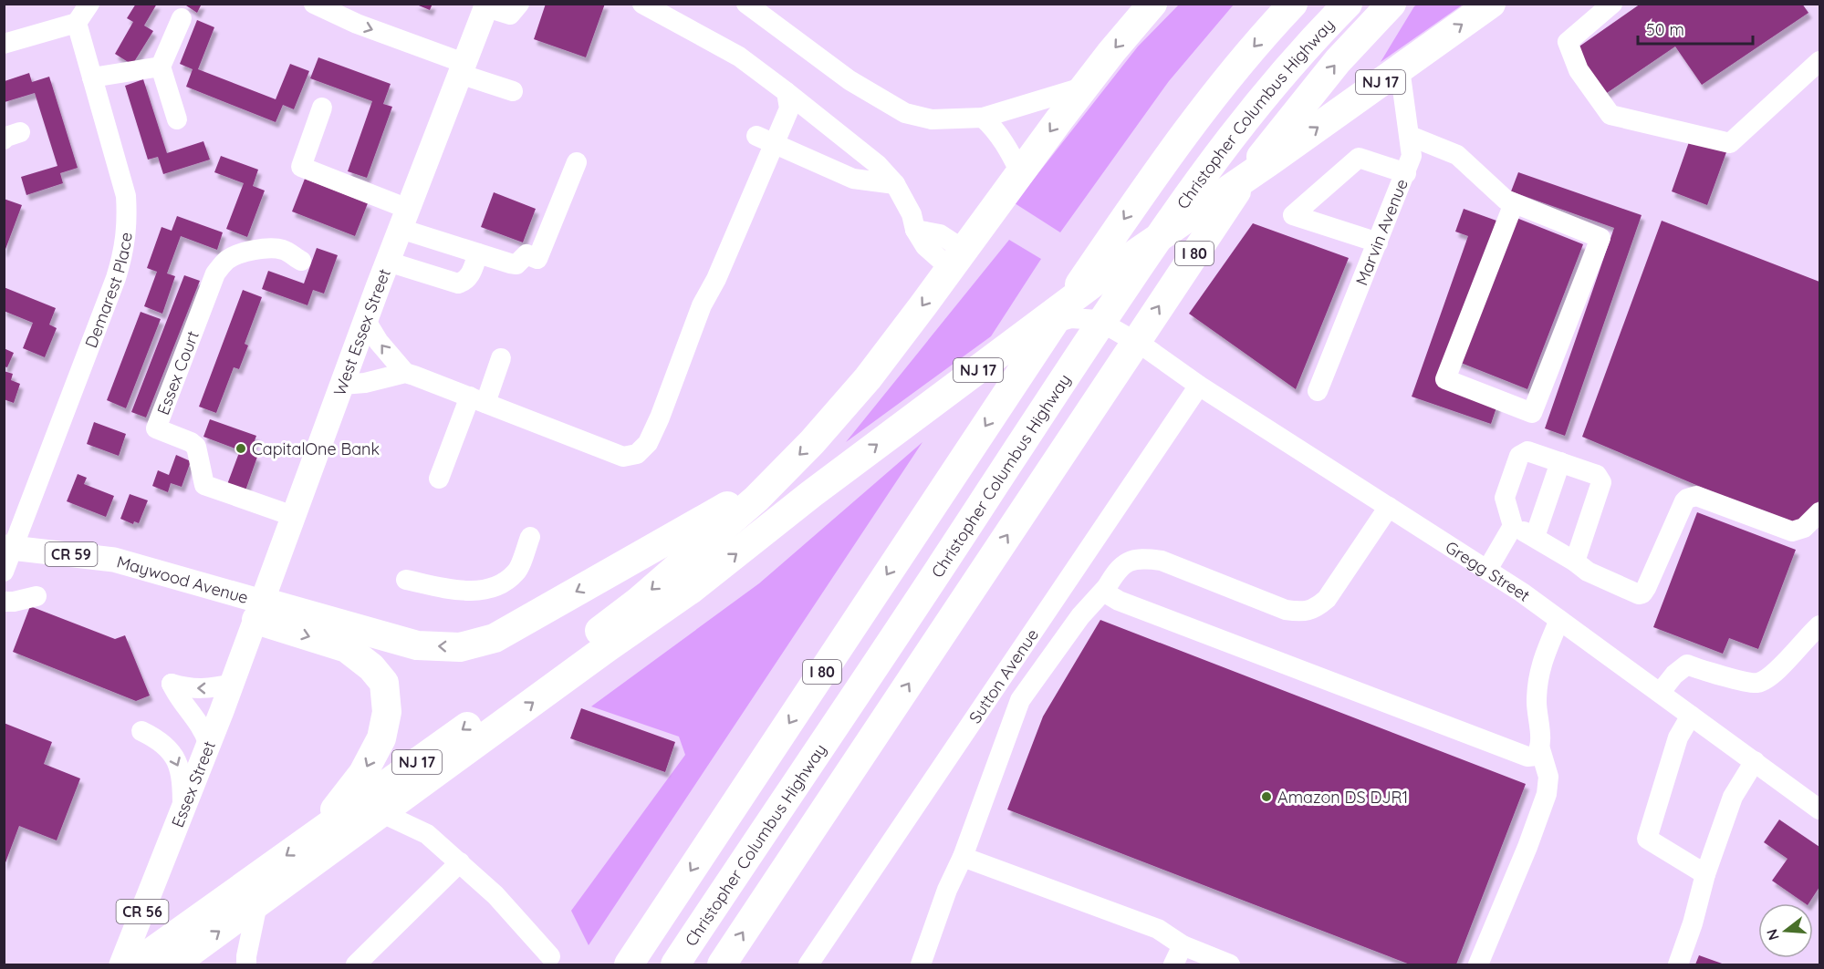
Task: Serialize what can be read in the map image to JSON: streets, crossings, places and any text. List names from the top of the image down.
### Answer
{
  "streets": {
    "highway": ["NJ 17", "Christopher Columbus Highway", "I 80"],
    "main road": [
      "West Essex Street",
      "CR 59",
      "Maywood Avenue",
      "Essex Street",
      "CR 56"
    ],
    "street": [
      "Marvin Avenue",
      "Demarest Place",
      "Essex Court",
      "Gregg Street",
      "Sutton Avenue"
    ]
  },
  "crossings": [
    ["NJ 17", "Marvin Avenue"],
    ["NJ 17", "Gregg Street"],
    ["Demarest Place", "Maywood Avenue"],
    ["West Essex Street", "Essex Court"],
    ["West Essex Street", "Maywood Avenue"],
    ["West Essex Street", "Essex Street"],
    ["West Essex Street", "CR 56"],
    ["Gregg Street", "Sutton Avenue"],
    ["Maywood Avenue", "Essex Street"]
  ],
  "places": ["CapitalOne Bank", "Amazon DS DJR1"],
  "scale_bar": "50 m",
  "north": "left"
}
